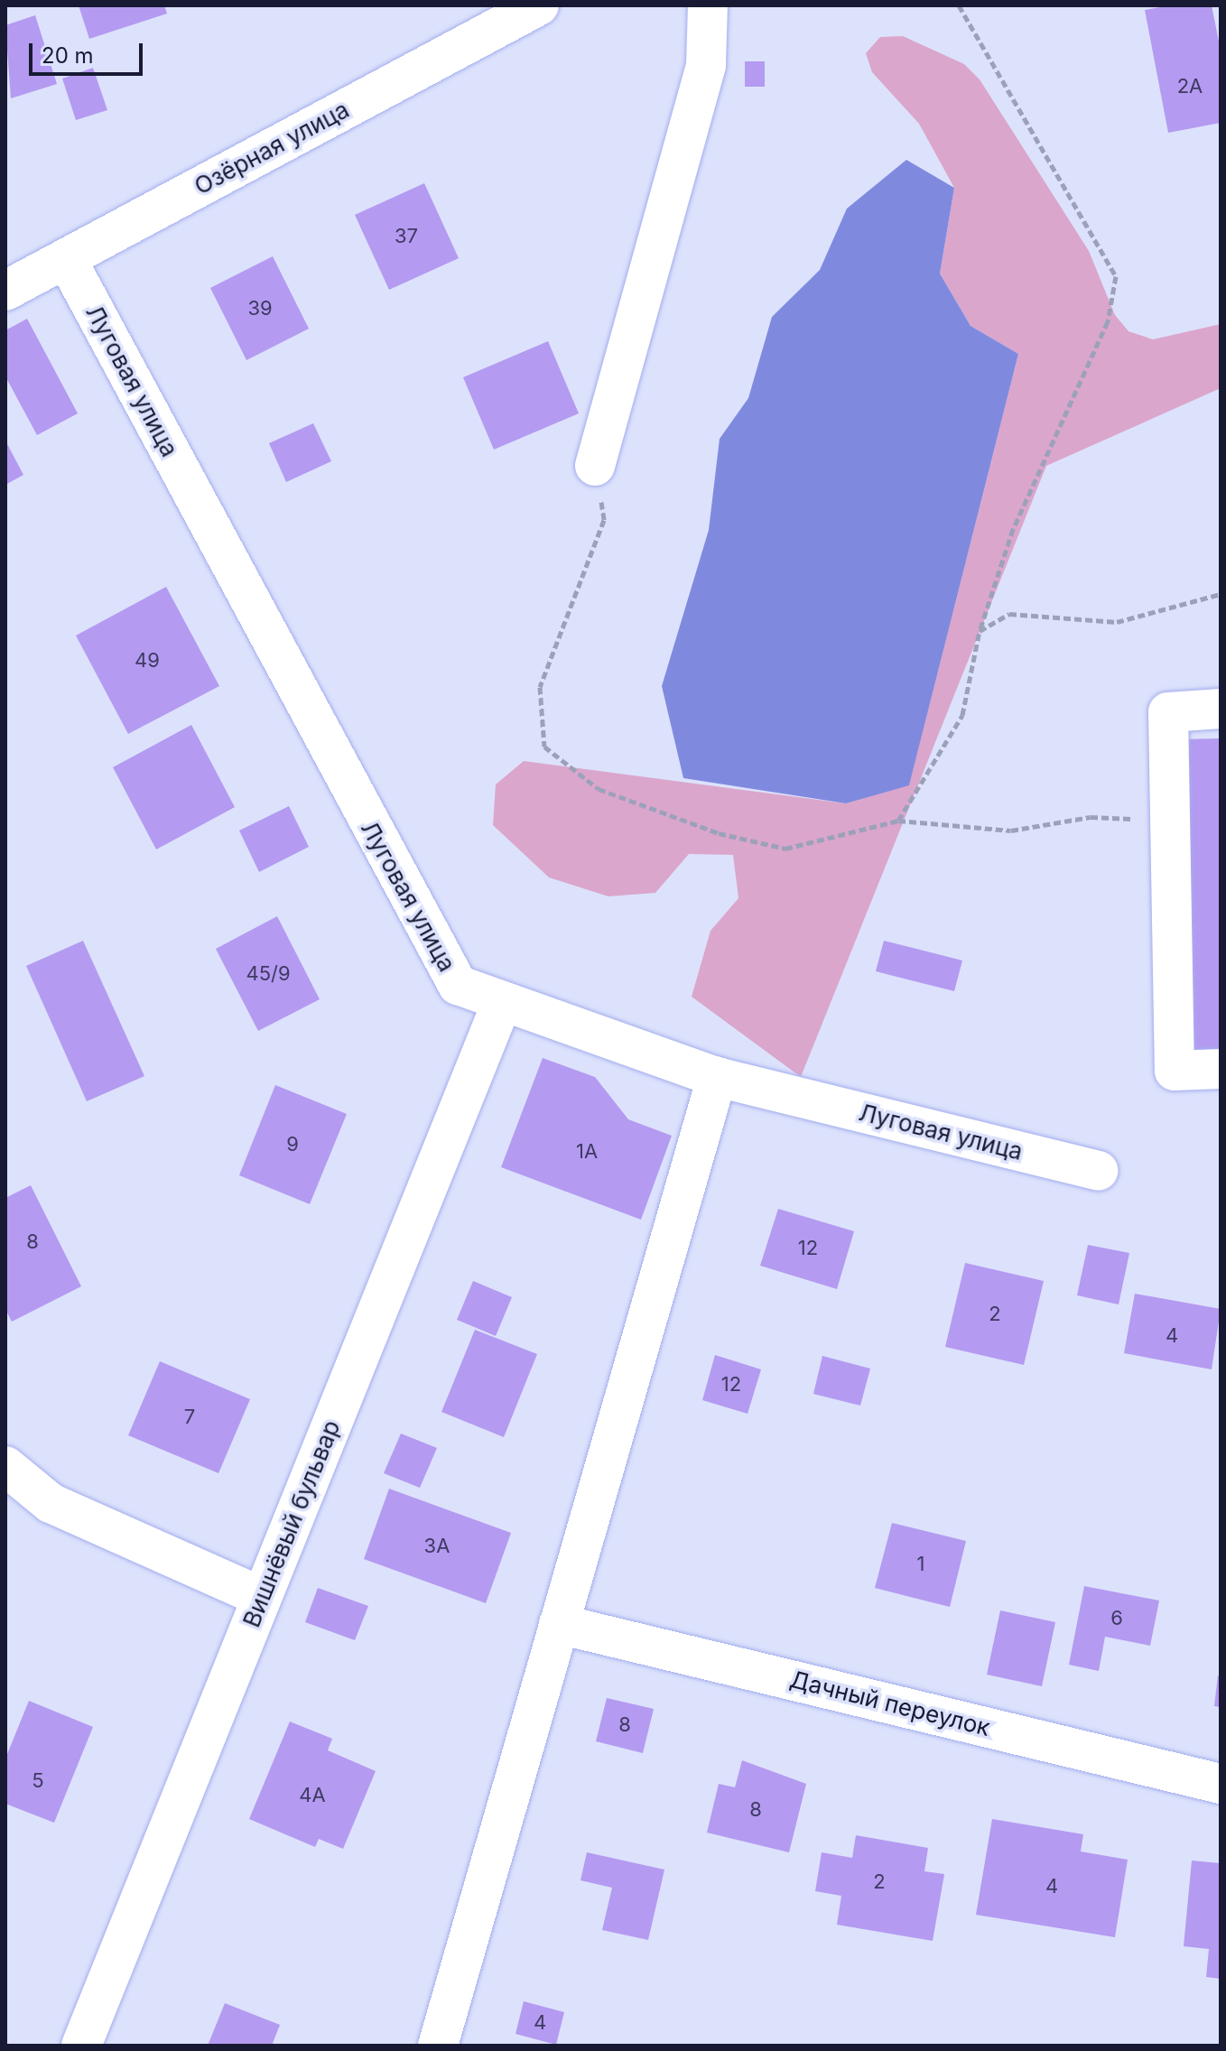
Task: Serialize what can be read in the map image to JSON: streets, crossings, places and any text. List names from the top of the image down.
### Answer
{
  "streets": {
    "street": [
      "Озёрная улица",
      "Луговая улица",
      "Вишнёвый бульвар",
      "Дачный переулок"
    ]
  },
  "crossings": [
    ["Озёрная улица", "Луговая улица"],
    ["Луговая улица", "Вишнёвый бульвар"]
  ],
  "house_numbers": [
    "2А",
    "37",
    "39",
    "49",
    "45/9",
    "9",
    "1А",
    "8",
    "12",
    "2",
    "4",
    "12",
    "7",
    "3А",
    "1",
    "6",
    "8",
    "5",
    "4А",
    "8",
    "2",
    "4",
    "4"
  ],
  "scale_bar": "20 m"
}
